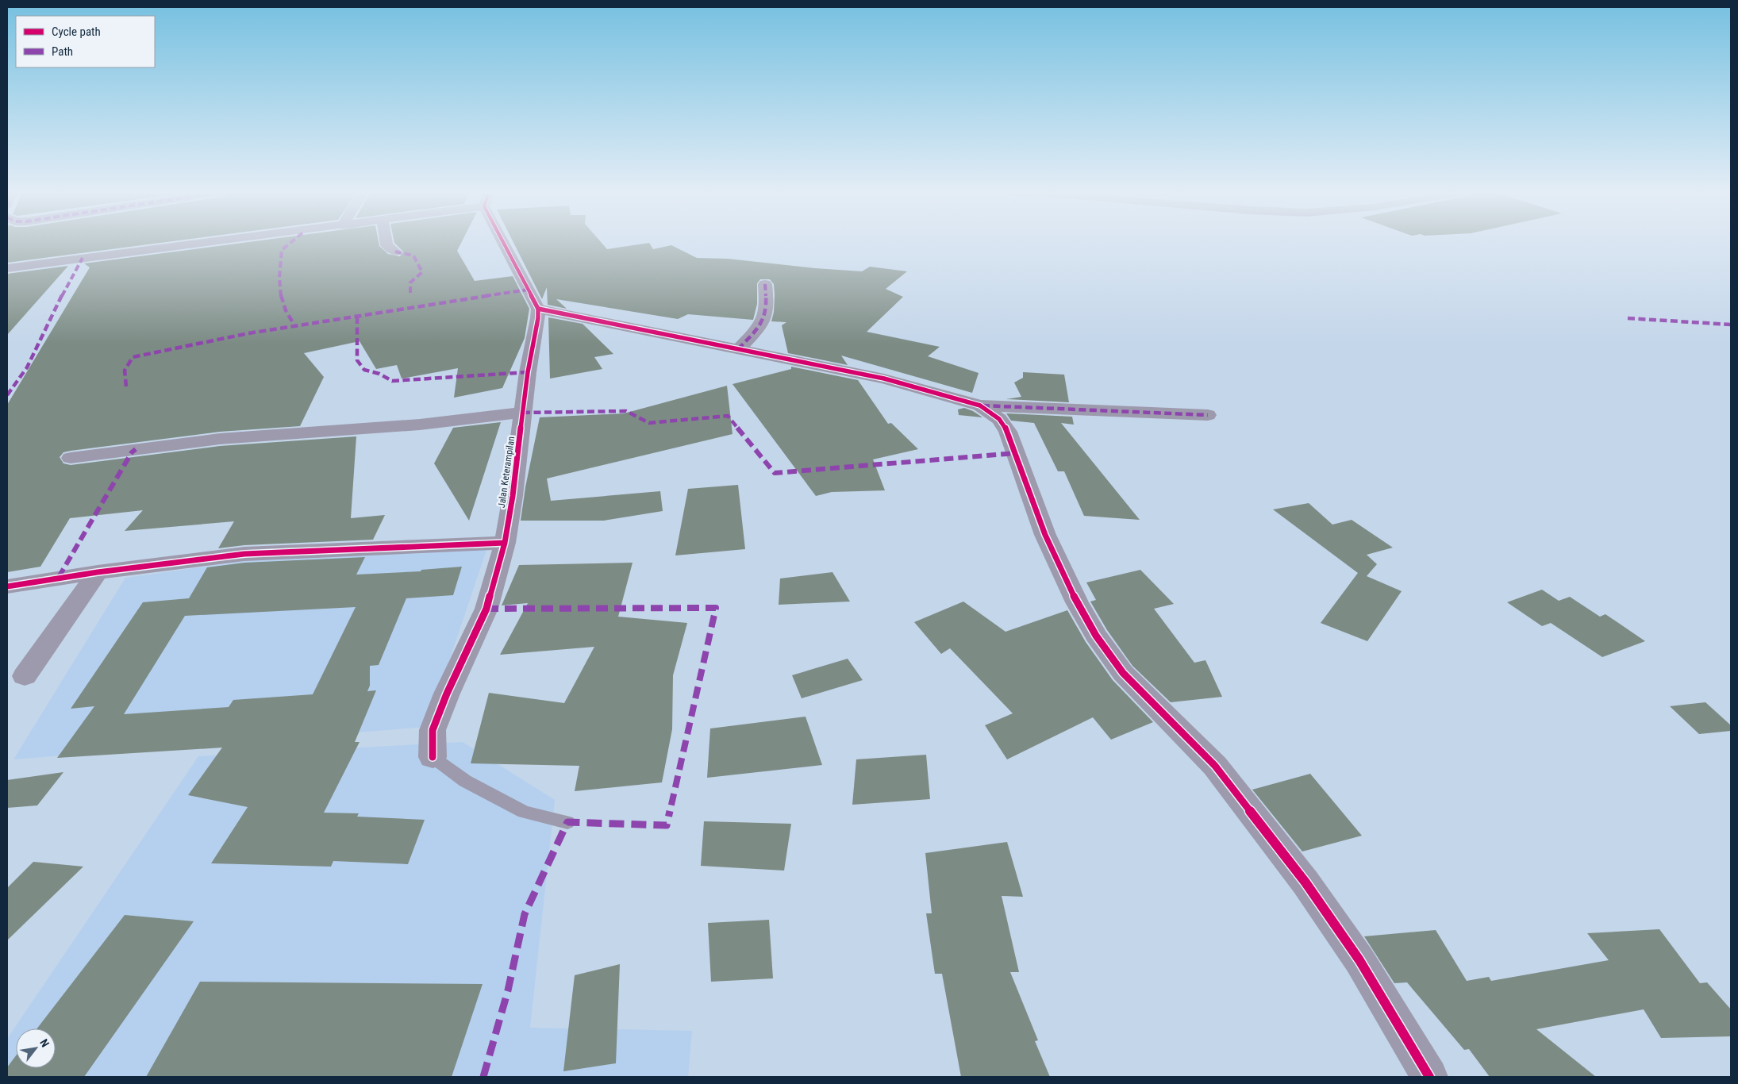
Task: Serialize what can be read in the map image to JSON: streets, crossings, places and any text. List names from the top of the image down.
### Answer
{
  "streets": {
    "street": ["Jalan Keterampilan"]
  },
  "legend": ["Cycle path", "Path"],
  "north": "top right"
}
